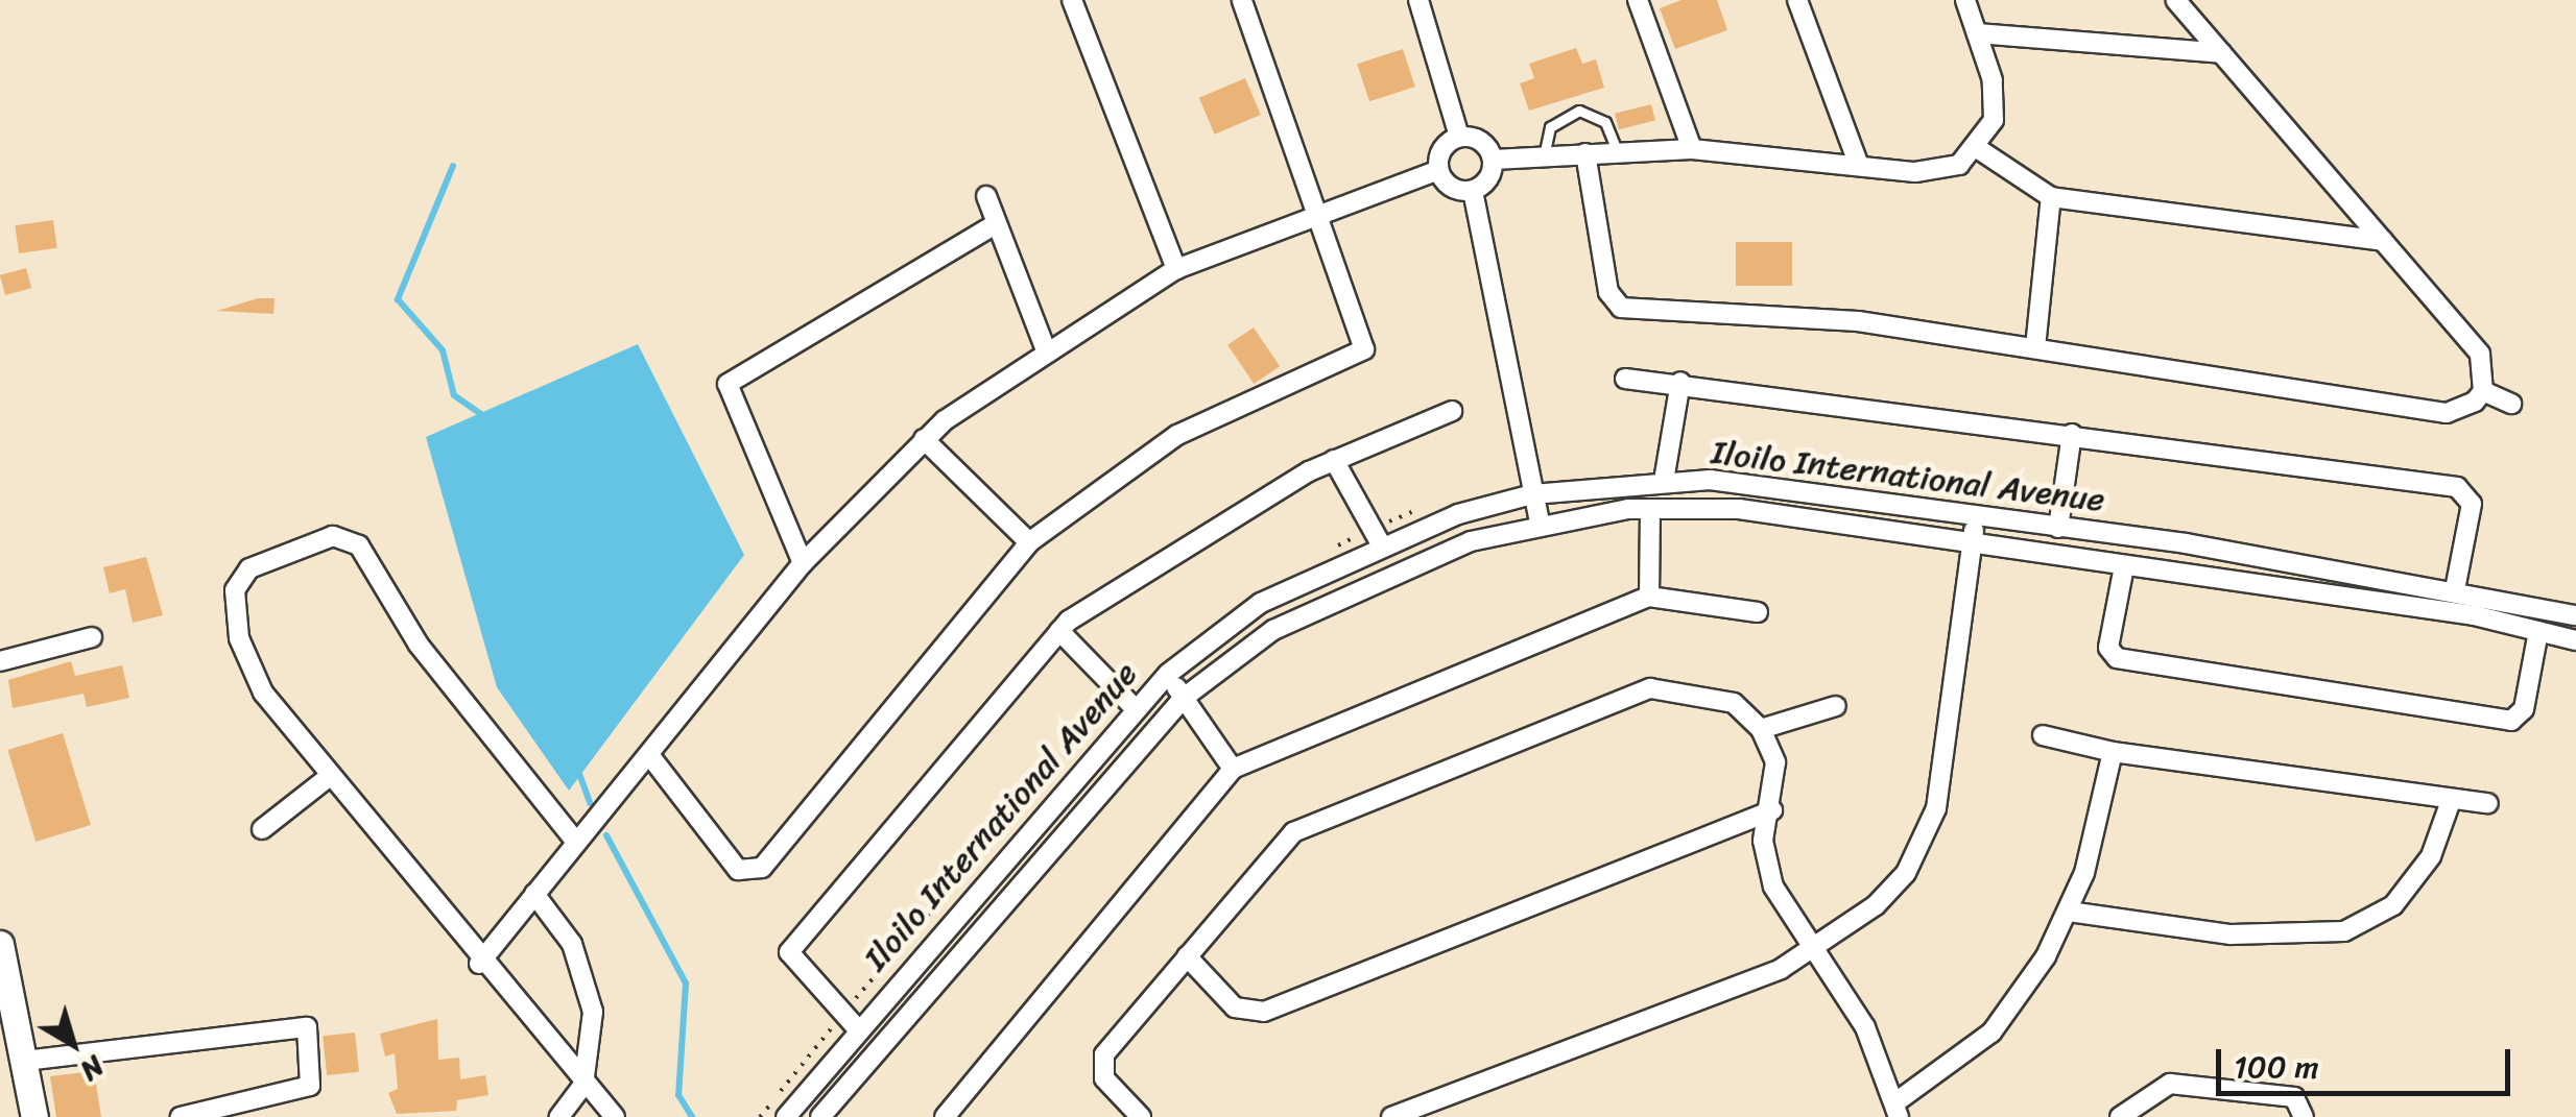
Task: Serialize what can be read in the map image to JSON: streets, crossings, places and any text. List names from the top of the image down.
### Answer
{
  "streets": {
    "street": ["Iloilo International Avenue"]
  },
  "scale_bar": "100 m",
  "north": "bottom right"
}
